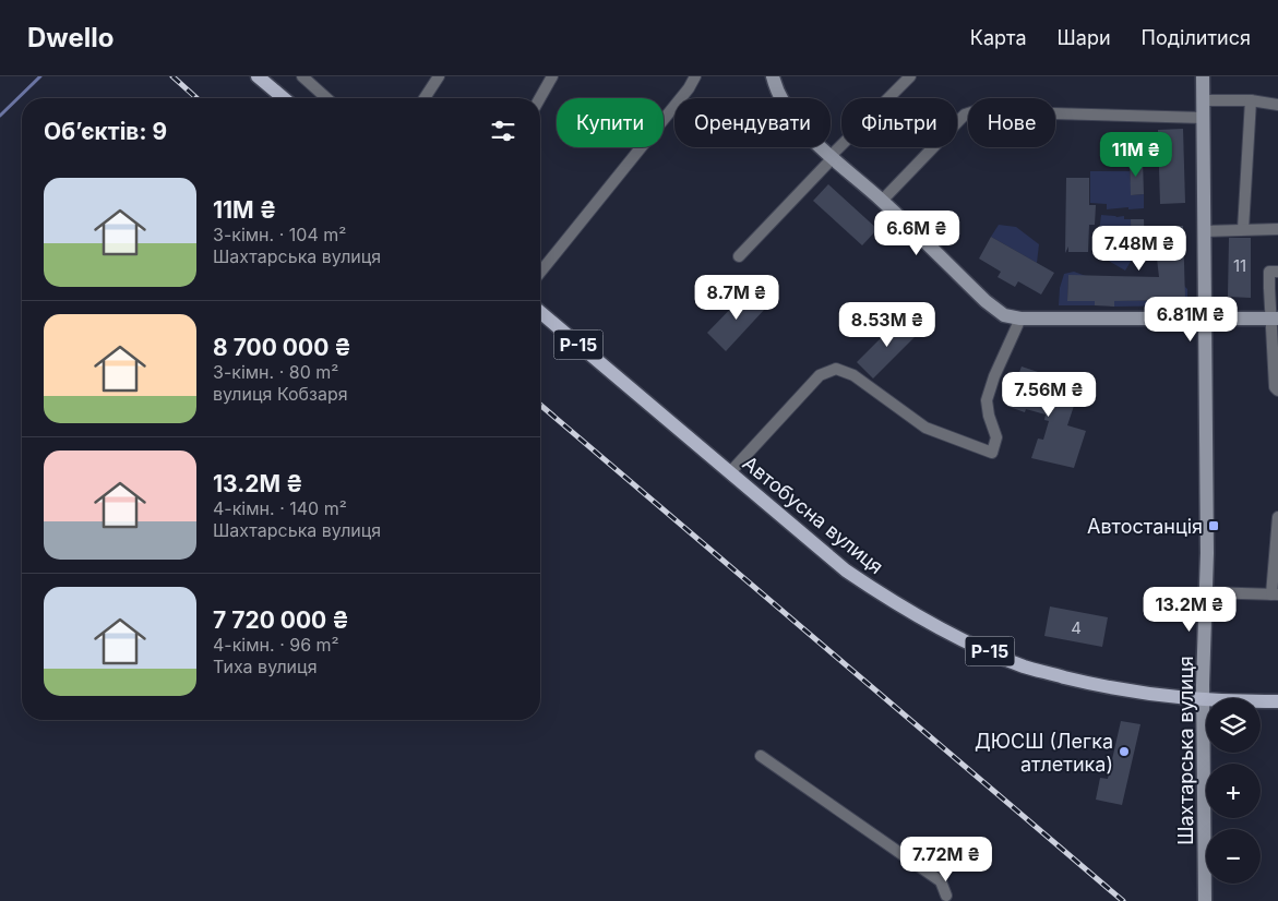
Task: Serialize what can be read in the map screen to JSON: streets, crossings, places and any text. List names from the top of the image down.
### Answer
{
  "streets": {
    "main road": ["Р-15", "Автобусна вулиця"],
    "street": ["Шахтарська вулиця"]
  },
  "crossings": [
    ["Р-15", "Автобусна вулиця"],
    ["Р-15", "Шахтарська вулиця"],
    ["Автобусна вулиця", "Шахтарська вулиця"]
  ],
  "places": {
    "transit": ["Автостанція"],
    "other": ["ДЮСШ (Легка атлетика)"]
  },
  "house_numbers": ["11", "4"],
  "page": {
    "header": "Dwello",
    "nav": ["Карта", "Шари", "Поділитися"],
    "chip": [
      "Купити",
      "Орендувати",
      "Фільтри",
      "Нове"
    ],
    "heading": "Об’єктів: 9",
    "price": [
      "11M ₴",
      "6.6M ₴",
      "7.48M ₴",
      "8.7M ₴",
      "6.81M ₴",
      "8.53M ₴",
      "7.56M ₴",
      "13.2M ₴",
      "7.72M ₴"
    ],
    "list": [
      {
        "name": "11M ₴",
        "note": "3-кімн. · 104 m² · Шахтарська вулиця"
      },
      {
        "name": "8 700 000 ₴",
        "note": "3-кімн. · 80 m² · вулиця Кобзаря"
      },
      {
        "name": "13.2M ₴",
        "note": "4-кімн. · 140 m² · Шахтарська вулиця"
      },
      {
        "name": "7 720 000 ₴",
        "note": "4-кімн. · 96 m² · Тиха вулиця"
      }
    ],
    "map_buttons": ["+", "−"]
  }
}
